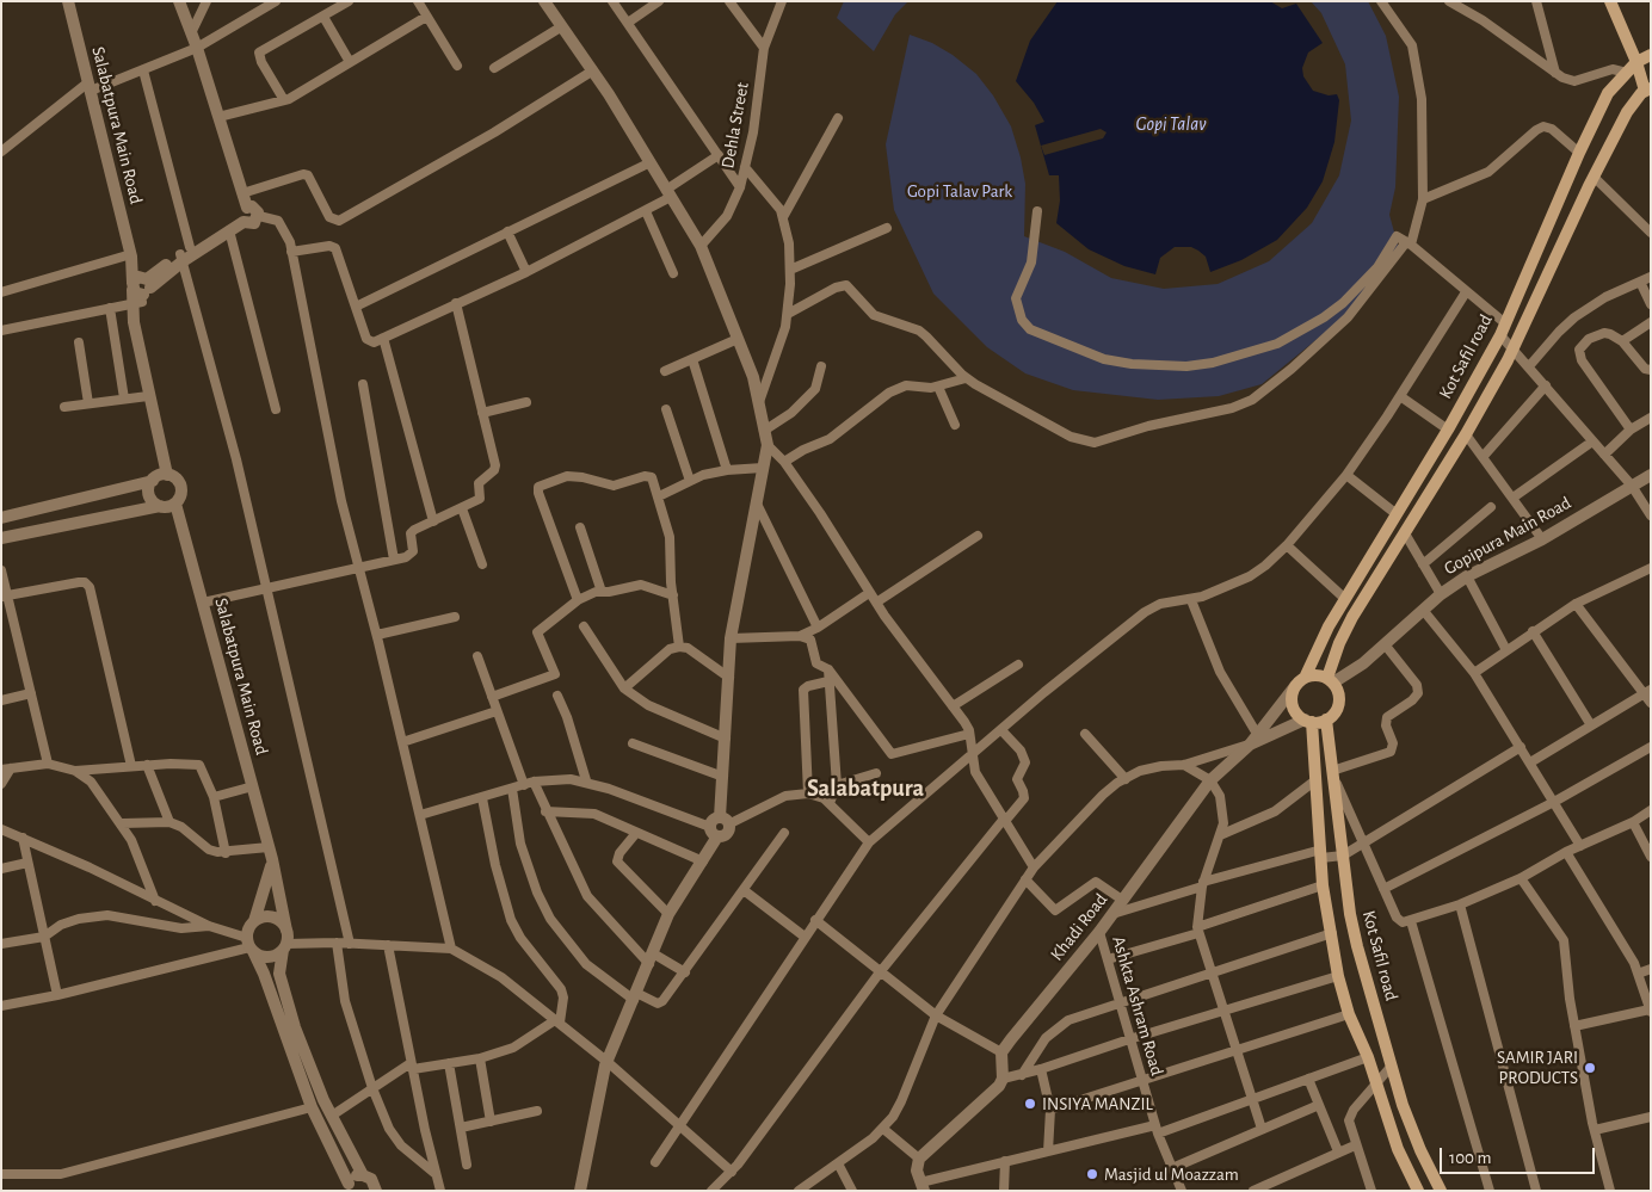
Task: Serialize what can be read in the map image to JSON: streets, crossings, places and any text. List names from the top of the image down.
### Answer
{
  "streets": {
    "main road": ["Kot Safil road"],
    "street": [
      "Salabatpura Main Road",
      "Dehla Street",
      "Gopipura Main Road",
      "Khadi Road",
      "Ashkta Ashram Road"
    ]
  },
  "crossings": [
    ["Kot Safil road", "Gopipura Main Road"],
    ["Kot Safil road", "Khadi Road"],
    ["Gopipura Main Road", "Khadi Road"],
    ["Khadi Road", "Ashkta Ashram Road"]
  ],
  "districts": ["Salabatpura"],
  "water": ["Gopi Talav"],
  "parks": ["Gopi Talav Park"],
  "places": ["SAMIR JARI PRODUCTS", "INSIYA MANZIL", "Masjid ul Moazzam"],
  "scale_bar": "100 m"
}
